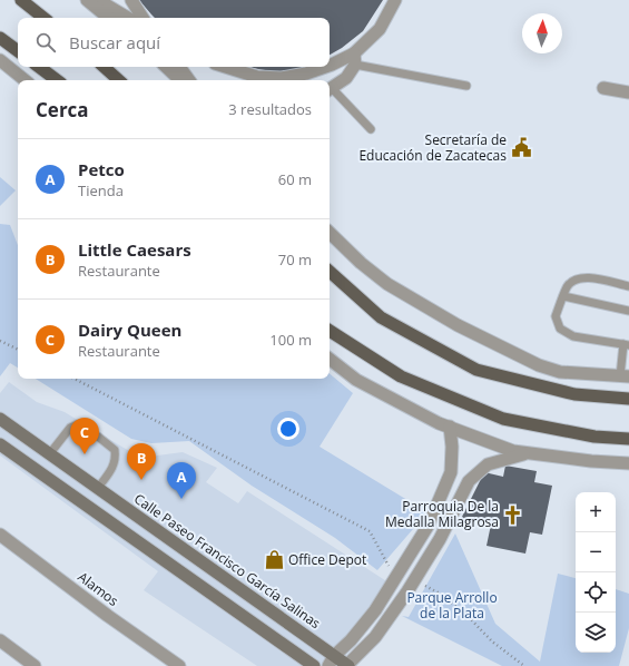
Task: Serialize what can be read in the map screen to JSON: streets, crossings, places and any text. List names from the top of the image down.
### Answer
{
  "streets": {
    "main road": ["Calle Paseo Francisco García Salinas"],
    "street": ["Alamos"]
  },
  "parks": ["Parque Arrollo de la Plata"],
  "places": {
    "public building": ["Secretaría de Educación de Zacatecas"],
    "church": ["Parroquia De la Medalla Milagrosa"],
    "shop": ["Office Depot"]
  },
  "north": "top",
  "page": {
    "search": "Buscar aquí",
    "heading": ["Cerca", "3 resultados"],
    "list": [
      {
        "mark": "A",
        "name": "Petco",
        "note": "Tienda",
        "value": "60 m"
      },
      {
        "mark": "B",
        "name": "Little Caesars",
        "note": "Restaurante",
        "value": "70 m"
      },
      {
        "mark": "C",
        "name": "Dairy Queen",
        "note": "Restaurante",
        "value": "100 m"
      }
    ],
    "pins": ["C", "B", "A"],
    "map_buttons": ["+", "−"]
  }
}
